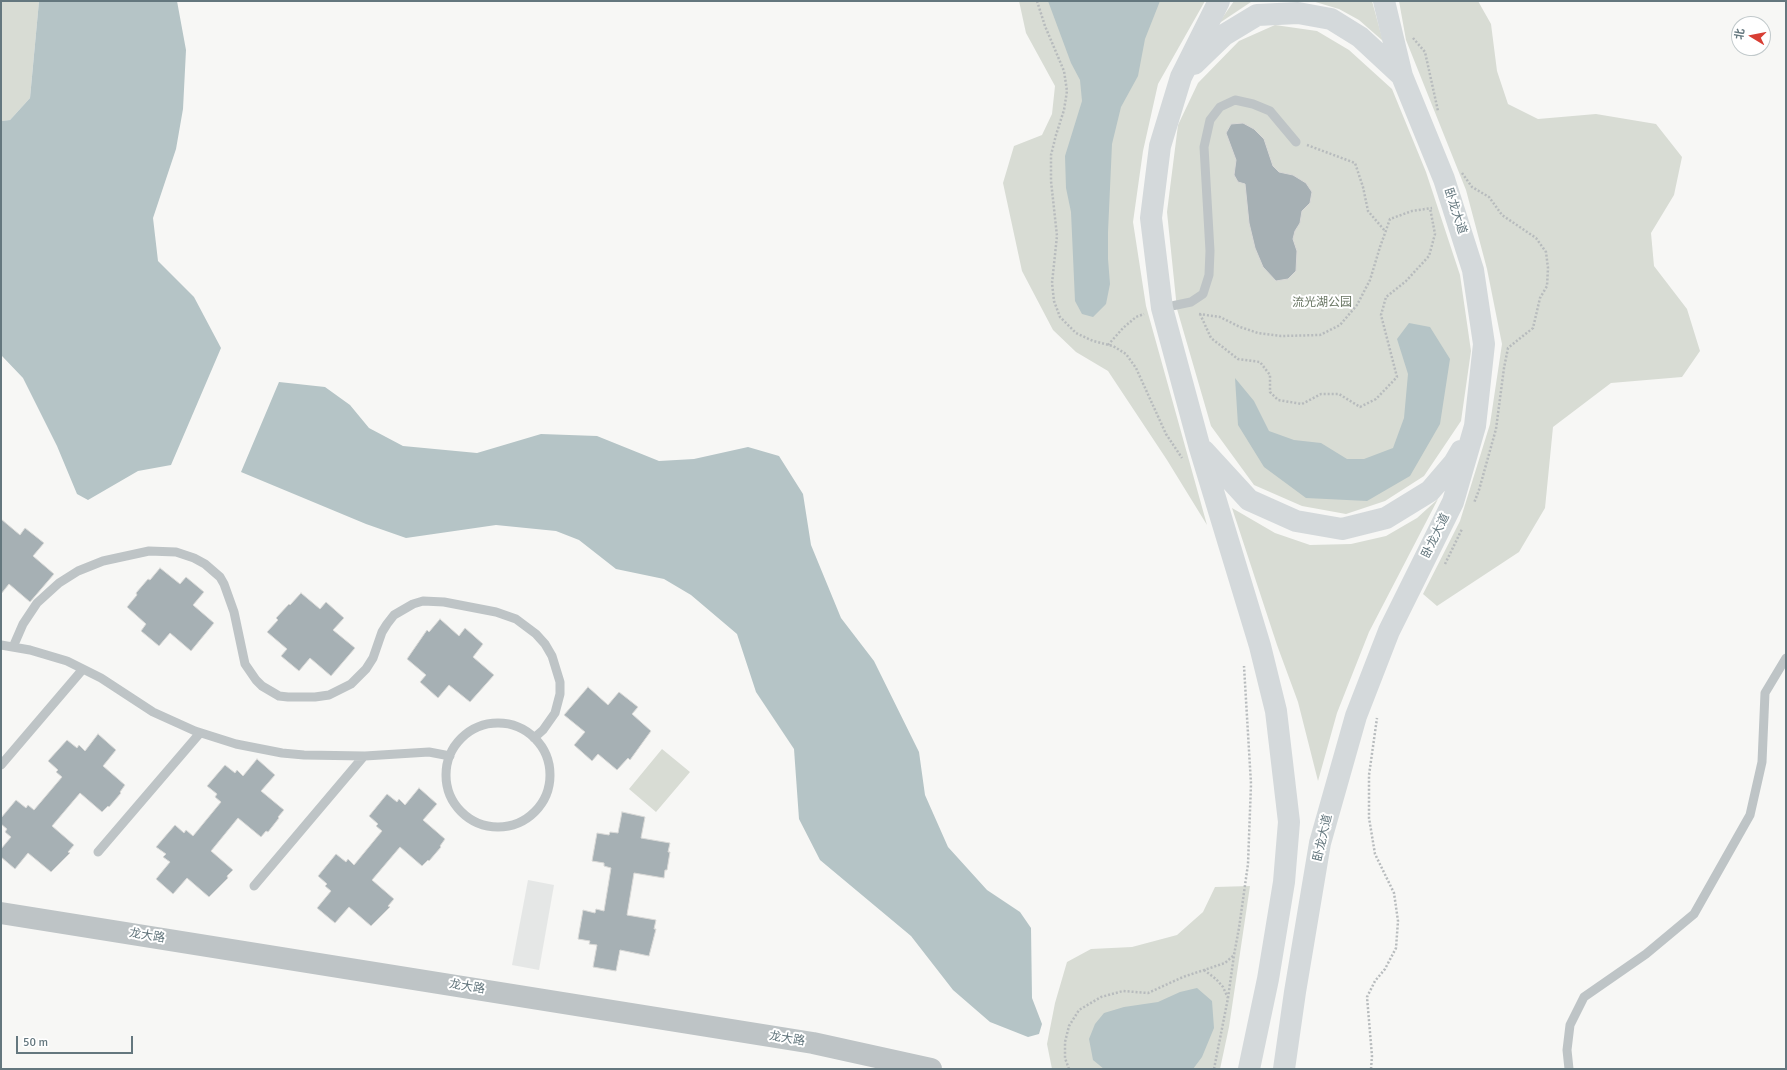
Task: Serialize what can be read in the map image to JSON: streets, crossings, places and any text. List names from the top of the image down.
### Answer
{
  "streets": {
    "main road": ["卧龙大道"],
    "street": ["龙大路"]
  },
  "parks": ["流光湖公园"],
  "scale_bar": "50 m",
  "north": "left"
}
